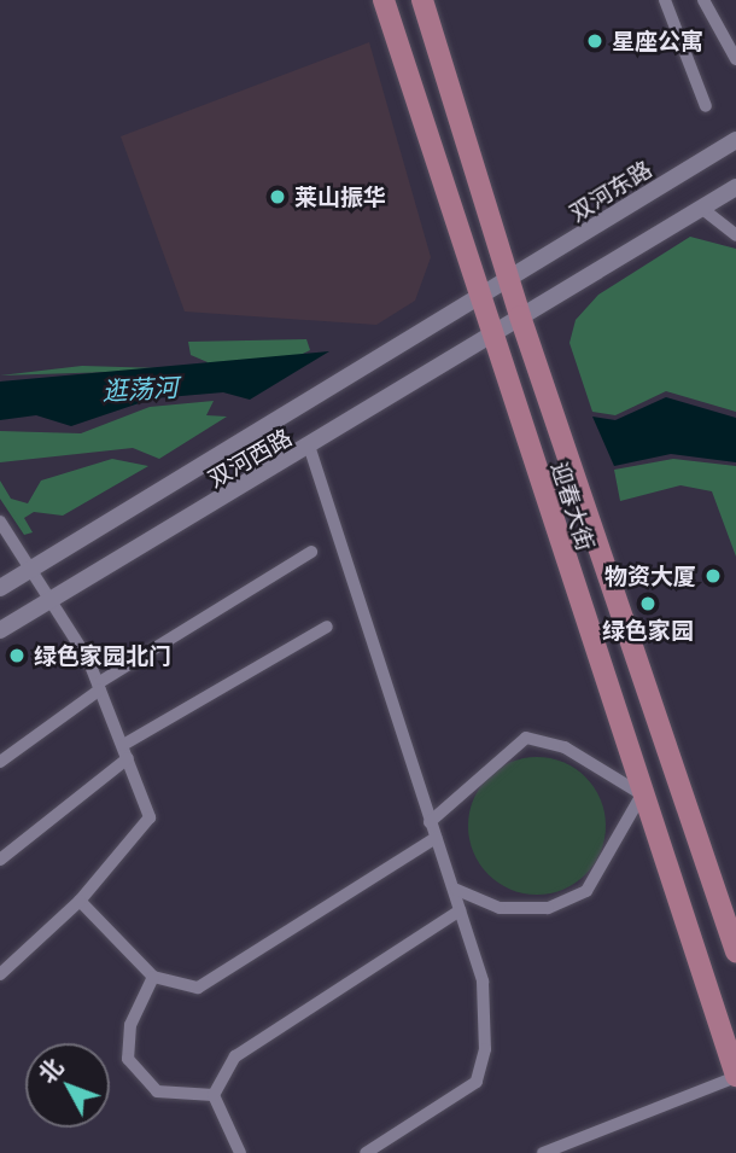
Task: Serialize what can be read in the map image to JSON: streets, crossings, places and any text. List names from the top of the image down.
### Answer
{
  "streets": {
    "main road": ["迎春大街"],
    "street": ["双河东路", "双河西路"]
  },
  "crossings": [
    ["双河东路", "双河西路"],
    ["双河东路", "迎春大街"],
    ["双河西路", "迎春大街"]
  ],
  "water": ["逛荡河"],
  "places": [
    "星座公寓",
    "莱山振华",
    "物资大厦",
    "绿色家园",
    "绿色家园北门"
  ],
  "north": "top left"
}
